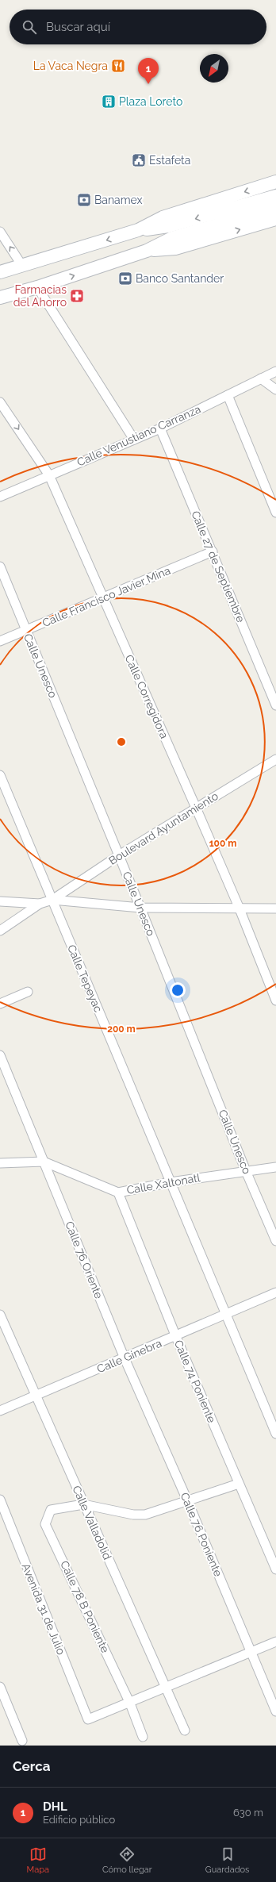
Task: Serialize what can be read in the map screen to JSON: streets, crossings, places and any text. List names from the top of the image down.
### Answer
{
  "streets": {
    "street": [
      "Calle Venustiano Carranza",
      "Calle 27 de Septiembre",
      "Calle Francisco Javier Mina",
      "Calle Unesco",
      "Calle Corregidora",
      "Boulevard Ayuntamiento",
      "Calle Tepeyac",
      "Calle Xaltonatl",
      "Calle 76 Oriente",
      "Calle Ginebra",
      "Calle 74 Poniente",
      "Calle Valladolid",
      "Calle 76 Poniente",
      "Calle 78 B Poniente",
      "Avenida 31 de Julio"
    ]
  },
  "crossings": [
    ["Calle Venustiano Carranza", "Calle 27 de Septiembre"],
    ["Calle Venustiano Carranza", "Calle Corregidora"],
    ["Calle 27 de Septiembre", "Calle Francisco Javier Mina"],
    ["Calle Francisco Javier Mina", "Calle Unesco"],
    ["Calle Francisco Javier Mina", "Calle Corregidora"],
    ["Calle Unesco", "Boulevard Ayuntamiento"],
    ["Calle Unesco", "Calle Xaltonatl"],
    ["Calle Corregidora", "Boulevard Ayuntamiento"],
    ["Boulevard Ayuntamiento", "Calle Tepeyac"],
    ["Calle Tepeyac", "Calle Xaltonatl"],
    ["Calle Tepeyac", "Calle Ginebra"],
    ["Calle Xaltonatl", "Calle 76 Oriente"],
    ["Calle Xaltonatl", "Calle 74 Poniente"],
    ["Calle 76 Oriente", "Calle Ginebra"],
    ["Calle 76 Oriente", "Calle 76 Poniente"],
    ["Calle Ginebra", "Calle 74 Poniente"],
    ["Calle Ginebra", "Calle Valladolid"],
    ["Calle Ginebra", "Calle 76 Poniente"],
    ["Calle Valladolid", "Calle 78 B Poniente"],
    ["Calle 78 B Poniente", "Avenida 31 de Julio"]
  ],
  "places": {
    "restaurant": ["La Vaca Negra"],
    "building": ["Plaza Loreto"],
    "public building": ["Estafeta"],
    "bank": ["Banamex", "Banco Santander"],
    "pharmacy": ["Farmacias del Ahorro"]
  },
  "north": "bottom left",
  "page": {
    "search": "Buscar aquí",
    "pins": "1",
    "heading": "Cerca",
    "list": [
      {
        "mark": "1",
        "name": "DHL",
        "note": "Edificio público",
        "value": "630 m"
      }
    ],
    "nav": ["Mapa", "Cómo llegar", "Guardados"]
  },
  "rings": ["100 m", "200 m"]
}
